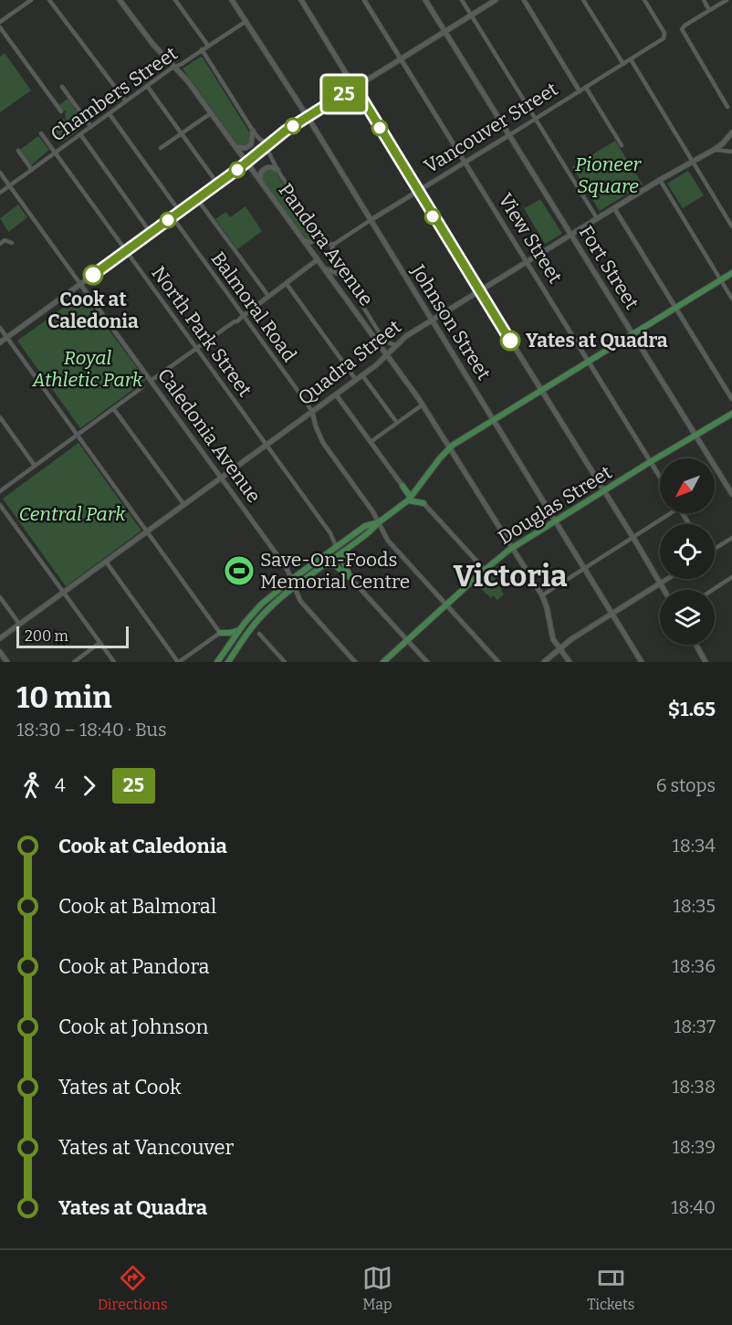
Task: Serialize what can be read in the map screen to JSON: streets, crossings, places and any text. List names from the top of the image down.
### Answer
{
  "streets": {
    "main road": [
      "Pandora Avenue",
      "Fort Street",
      "Johnson Street",
      "Quadra Street",
      "Douglas Street"
    ],
    "street": [
      "Chambers Street",
      "Vancouver Street",
      "View Street",
      "Balmoral Road",
      "North Park Street",
      "Caledonia Avenue"
    ]
  },
  "crossings": [
    ["Chambers Street", "Pandora Avenue"],
    ["Chambers Street", "Johnson Street"],
    ["Chambers Street", "North Park Street"],
    ["Chambers Street", "Caledonia Avenue"],
    ["Vancouver Street", "View Street"],
    ["Vancouver Street", "Pandora Avenue"],
    ["Vancouver Street", "Fort Street"],
    ["Vancouver Street", "Johnson Street"],
    ["View Street", "Quadra Street"],
    ["View Street", "Douglas Street"],
    ["Pandora Avenue", "Quadra Street"],
    ["Pandora Avenue", "Douglas Street"],
    ["Fort Street", "Quadra Street"],
    ["Fort Street", "Douglas Street"],
    ["Balmoral Road", "Quadra Street"],
    ["Johnson Street", "Quadra Street"],
    ["Johnson Street", "Douglas Street"],
    ["North Park Street", "Quadra Street"],
    ["Quadra Street", "Caledonia Avenue"]
  ],
  "districts": ["Victoria"],
  "parks": ["Pioneer Square", "Royal Athletic Park", "Central Park"],
  "places": {
    "other": ["Cook at Caledonia", "Yates at Quadra"],
    "sports": ["Save-On-Foods Memorial Centre"]
  },
  "lines": ["bus line 25"],
  "scale_bar": "200 m",
  "north": "bottom left",
  "page": {
    "on_map": "25",
    "scale": "200 m",
    "heading": ["10 min", "18:30 – 18:40 · Bus", "$1.65"],
    "legs": ["4", "25", "6 stops"],
    "list": [
      {
        "name": "Cook at Caledonia",
        "value": "18:34"
      },
      {
        "name": "Cook at Balmoral",
        "value": "18:35"
      },
      {
        "name": "Cook at Pandora",
        "value": "18:36"
      },
      {
        "name": "Cook at Johnson",
        "value": "18:37"
      },
      {
        "name": "Yates at Cook",
        "value": "18:38"
      },
      {
        "name": "Yates at Vancouver",
        "value": "18:39"
      },
      {
        "name": "Yates at Quadra",
        "value": "18:40"
      }
    ],
    "tabs": ["Directions", "Map", "Tickets"]
  }
}
